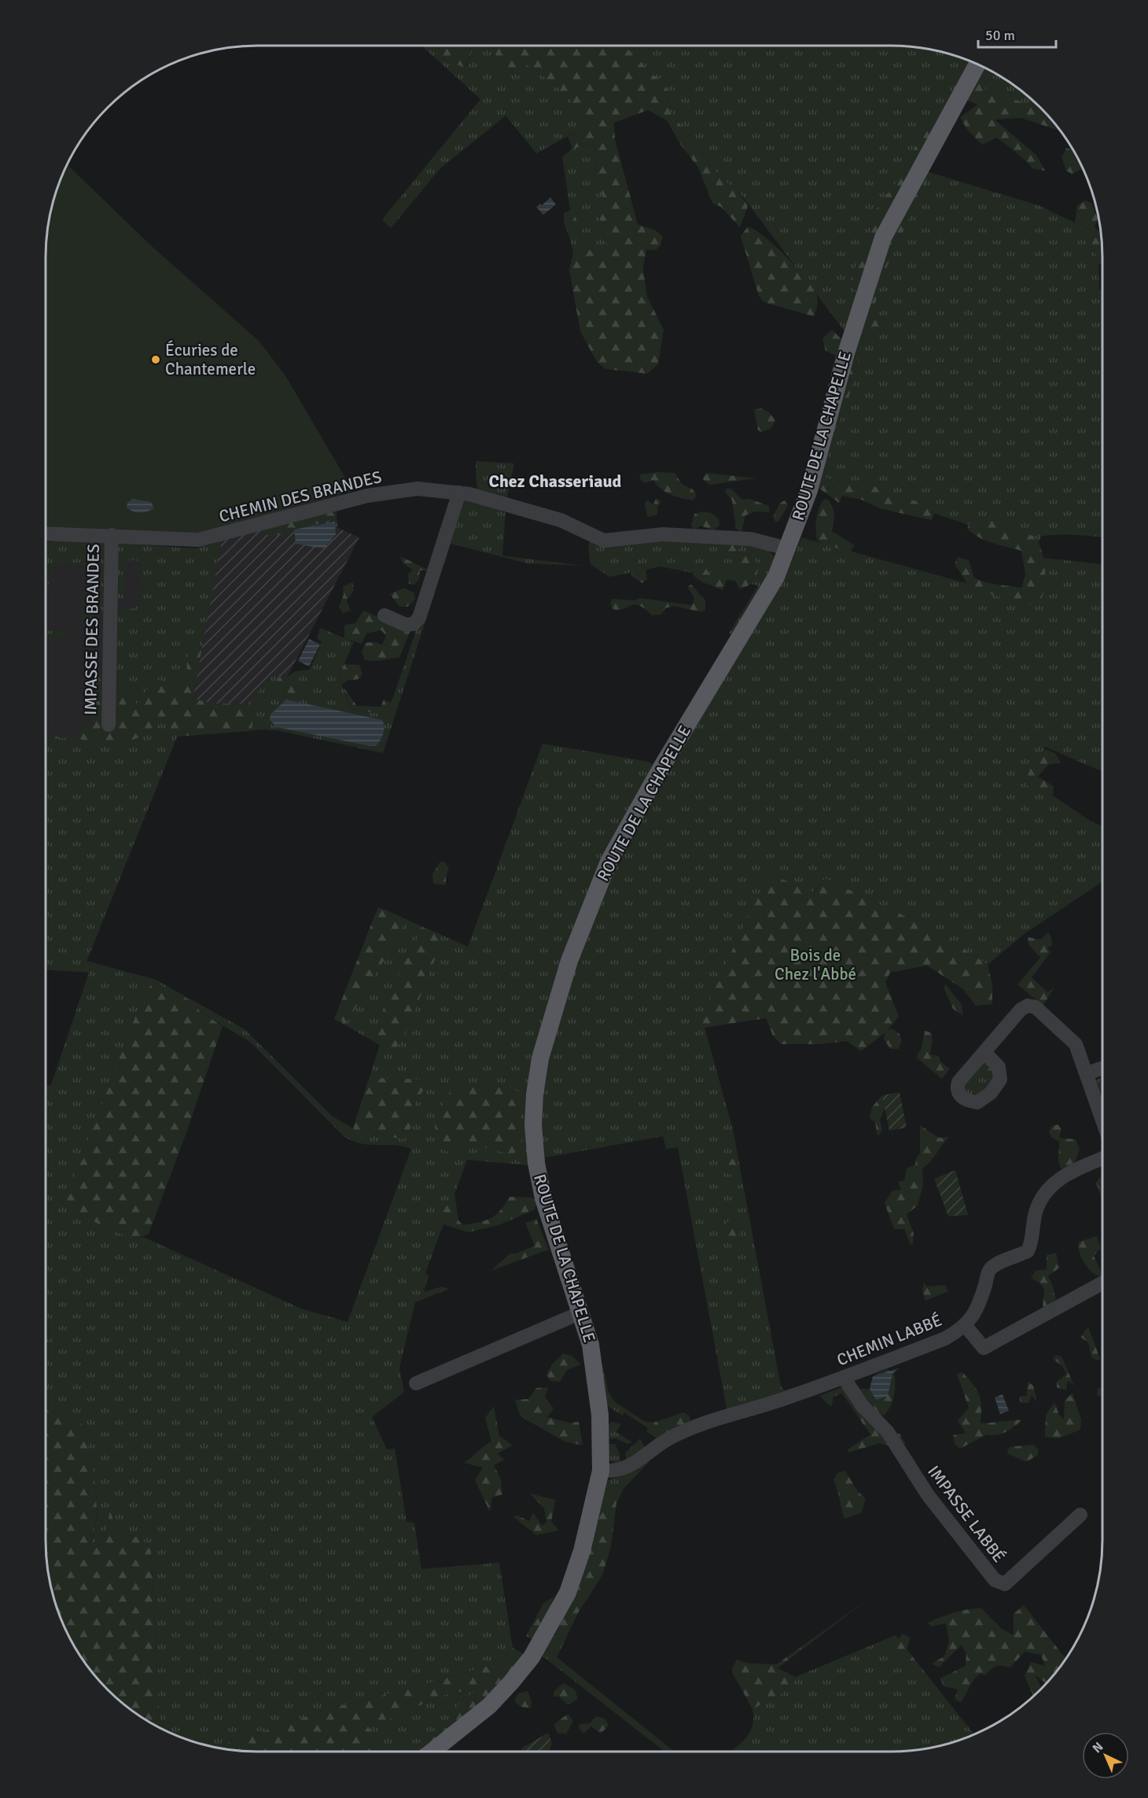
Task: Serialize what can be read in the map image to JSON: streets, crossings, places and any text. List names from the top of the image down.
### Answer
{
  "streets": {
    "main road": ["ROUTE DE LA CHAPELLE"],
    "street": [
      "CHEMIN DES BRANDES",
      "IMPASSE DES BRANDES",
      "CHEMIN LABBÉ",
      "IMPASSE LABBÉ"
    ]
  },
  "crossings": [
    ["ROUTE DE LA CHAPELLE", "CHEMIN DES BRANDES"],
    ["ROUTE DE LA CHAPELLE", "CHEMIN LABBÉ"],
    ["CHEMIN DES BRANDES", "IMPASSE DES BRANDES"],
    ["CHEMIN LABBÉ", "IMPASSE LABBÉ"]
  ],
  "districts": ["Chez Chasseriaud"],
  "parks": ["Bois de Chez l'Abbé"],
  "places": ["Écuries de Chantemerle"],
  "scale_bar": "50 m",
  "north": "top left"
}
